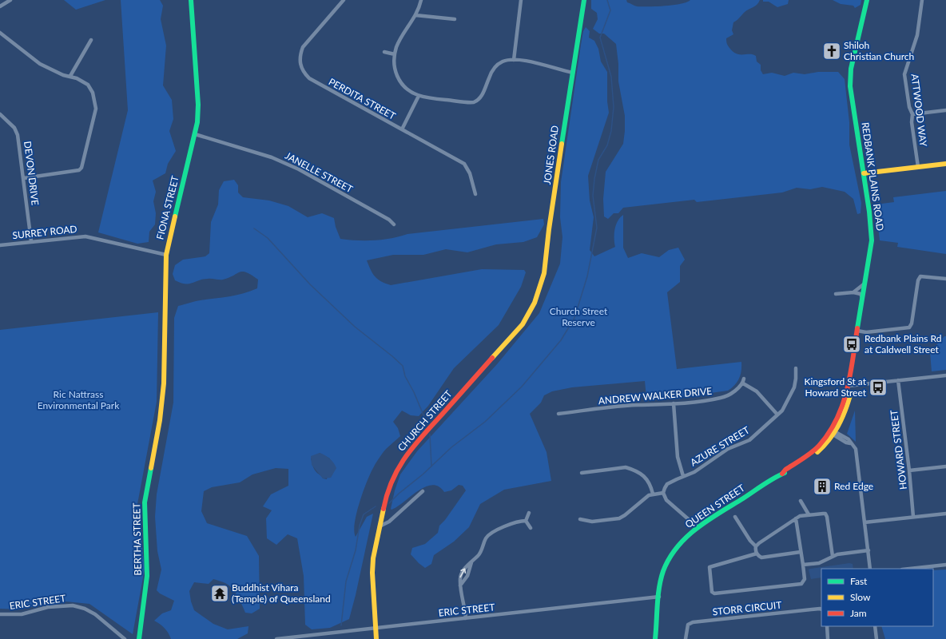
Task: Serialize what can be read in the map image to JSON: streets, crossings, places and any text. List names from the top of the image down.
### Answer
{
  "streets": {
    "street": [
      "PERDITA STREET",
      "ATTWOOD WAY",
      "JONES ROAD",
      "JANELLE STREET",
      "DEVON DRIVE",
      "REDBANK PLAINS ROAD",
      "FIONA STREET",
      "SURREY ROAD",
      "ANDREW WALKER DRIVE",
      "CHURCH STREET",
      "AZURE STREET",
      "HOWARD STREET",
      "QUEEN STREET",
      "BERTHA STREET",
      "ERIC STREET",
      "STORR CIRCUIT"
    ]
  },
  "crossings": [
    ["JONES ROAD", "CHURCH STREET"],
    ["JANELLE STREET", "FIONA STREET"],
    ["DEVON DRIVE", "SURREY ROAD"],
    ["REDBANK PLAINS ROAD", "QUEEN STREET"],
    ["FIONA STREET", "SURREY ROAD"],
    ["FIONA STREET", "BERTHA STREET"],
    ["CHURCH STREET", "ERIC STREET"],
    ["QUEEN STREET", "ERIC STREET"]
  ],
  "parks": ["Church Street Reserve", "Ric Nattrass Environmental Park"],
  "places": {
    "church": ["Shiloh Christian Church"],
    "bus stop": ["Redbank Plains Rd at Caldwell Street", "Kingsford St at Howard Street"],
    "building": ["Red Edge"],
    "temple": ["Buddhist Vihara (Temple) of Queensland"]
  },
  "legend": ["Fast", "Slow", "Jam"]
}
